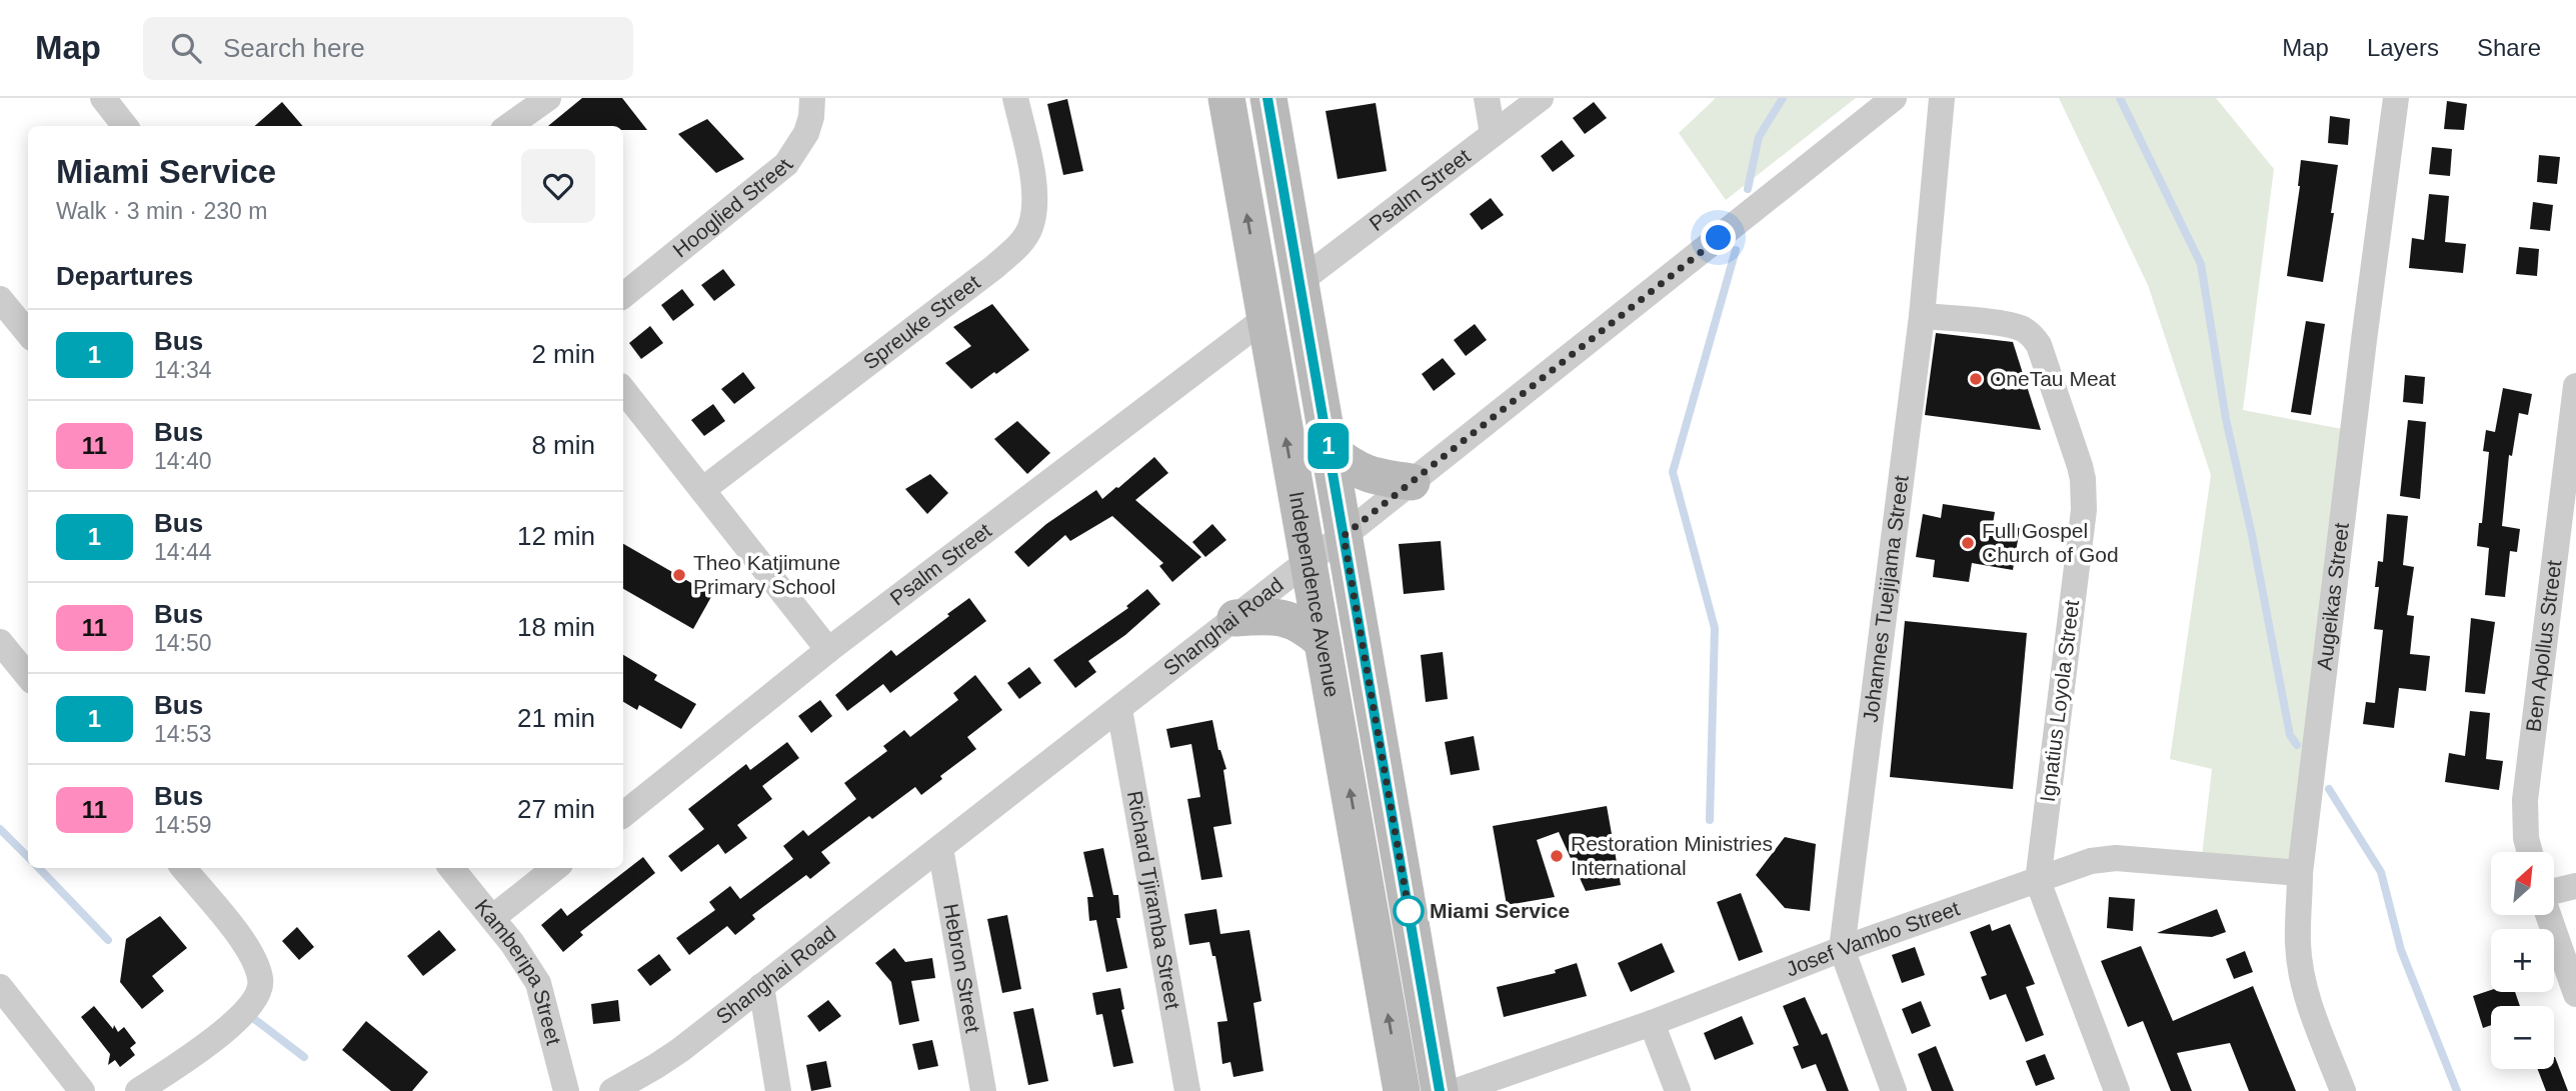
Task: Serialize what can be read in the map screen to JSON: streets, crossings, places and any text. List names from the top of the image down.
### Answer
{
  "streets": {
    "main road": ["Independence Avenue"],
    "street": [
      "Psalm Street",
      "Hooglied Street",
      "Spreuke Street",
      "Augeikas Street",
      "Johannes Tuejijama Street",
      "Shanghai Road",
      "Ben Apollus Street",
      "Ignatius Loyola Street",
      "Richard Tjiramba Street",
      "Josef Vambo Street",
      "Hebron Street",
      "Kamberipa Street"
    ]
  },
  "crossings": [
    ["Psalm Street", "Independence Avenue"],
    ["Independence Avenue", "Shanghai Road"],
    ["Augeikas Street", "Josef Vambo Street"],
    ["Johannes Tuejijama Street", "Ignatius Loyola Street"],
    ["Johannes Tuejijama Street", "Josef Vambo Street"],
    ["Shanghai Road", "Richard Tjiramba Street"],
    ["Shanghai Road", "Hebron Street"],
    ["Ignatius Loyola Street", "Josef Vambo Street"]
  ],
  "places": [
    "OneTau Meat",
    "Full Gospel Church of God",
    "Theo Katjimune Primary School",
    "Restoration Ministries International",
    "Miami Service"
  ],
  "lines": ["bus line 1"],
  "north": "top right",
  "page": {
    "header": "Map",
    "search": "Search here",
    "nav": ["Map", "Layers", "Share"],
    "on_map": "1",
    "heading": [
      ["Miami Service", "Walk · 3 min · 230 m"],
      "Departures"
    ],
    "list": [
      {
        "mark": "1",
        "name": "Bus",
        "note": "14:34",
        "value": "2 min"
      },
      {
        "mark": "11",
        "name": "Bus",
        "note": "14:40",
        "value": "8 min"
      },
      {
        "mark": "1",
        "name": "Bus",
        "note": "14:44",
        "value": "12 min"
      },
      {
        "mark": "11",
        "name": "Bus",
        "note": "14:50",
        "value": "18 min"
      },
      {
        "mark": "1",
        "name": "Bus",
        "note": "14:53",
        "value": "21 min"
      },
      {
        "mark": "11",
        "name": "Bus",
        "note": "14:59",
        "value": "27 min"
      }
    ],
    "map_buttons": ["+", "−"]
  }
}
